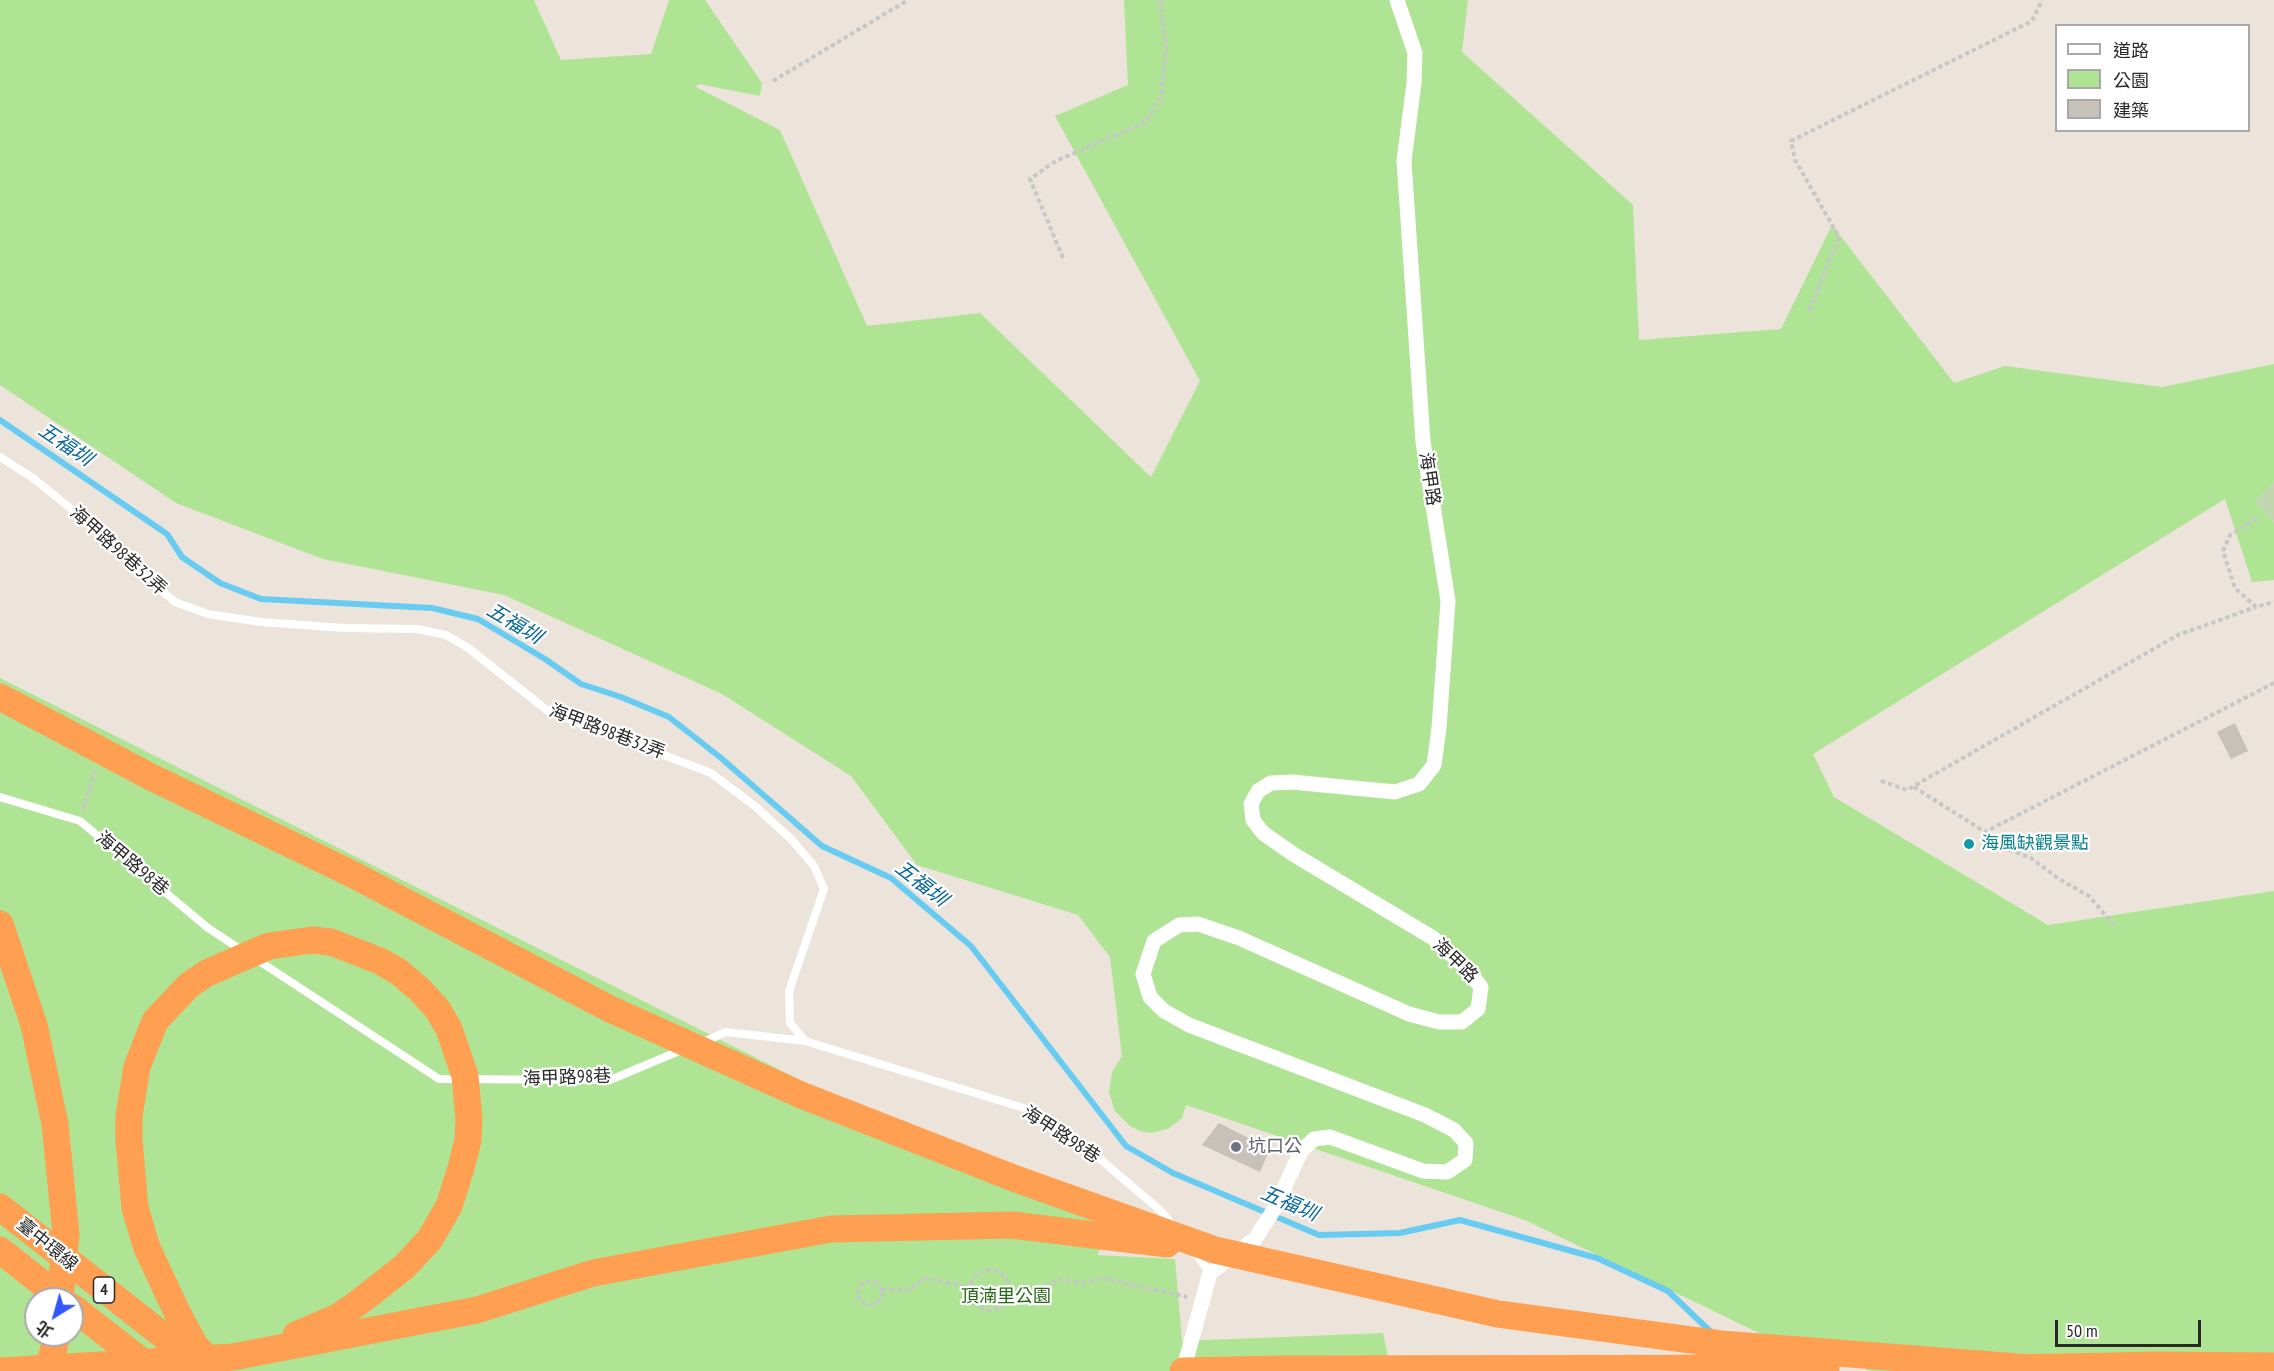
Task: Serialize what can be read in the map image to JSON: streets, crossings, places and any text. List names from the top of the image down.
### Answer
{
  "streets": {
    "highway": ["臺中環線", "4"],
    "street": ["海甲路"],
    "lane": ["海甲路98巷32弄", "海甲路98巷"]
  },
  "crossings": [
    ["海甲路", "海甲路98巷"],
    ["海甲路98巷32弄", "海甲路98巷"]
  ],
  "water": ["五福圳"],
  "parks": ["頂湳里公園"],
  "places": ["海風缺觀景點", "坑口公"],
  "legend": ["道路", "公園", "建築"],
  "scale_bar": "50 m",
  "north": "bottom left"
}
